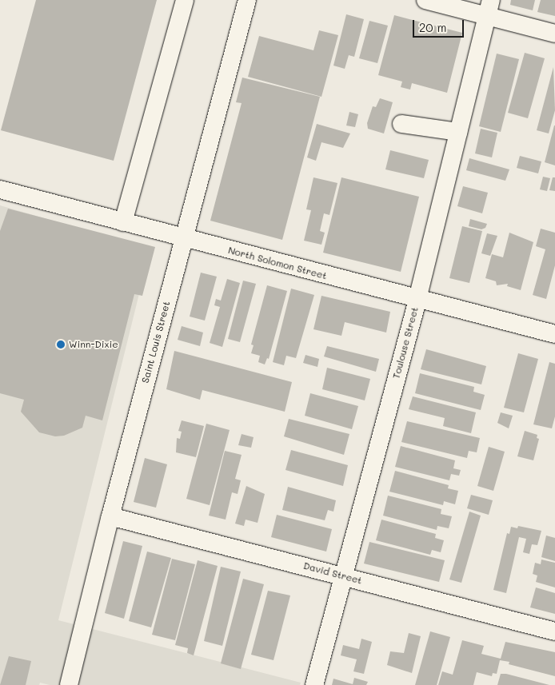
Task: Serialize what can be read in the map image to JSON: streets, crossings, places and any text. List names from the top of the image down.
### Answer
{
  "streets": {
    "street": [
      "North Solomon Street",
      "Saint Louis Street",
      "Toulouse Street",
      "David Street"
    ]
  },
  "crossings": [
    ["North Solomon Street", "Saint Louis Street"],
    ["North Solomon Street", "Toulouse Street"],
    ["Saint Louis Street", "David Street"],
    ["Toulouse Street", "David Street"]
  ],
  "places": ["Winn-Dixie"],
  "scale_bar": "20 m"
}
